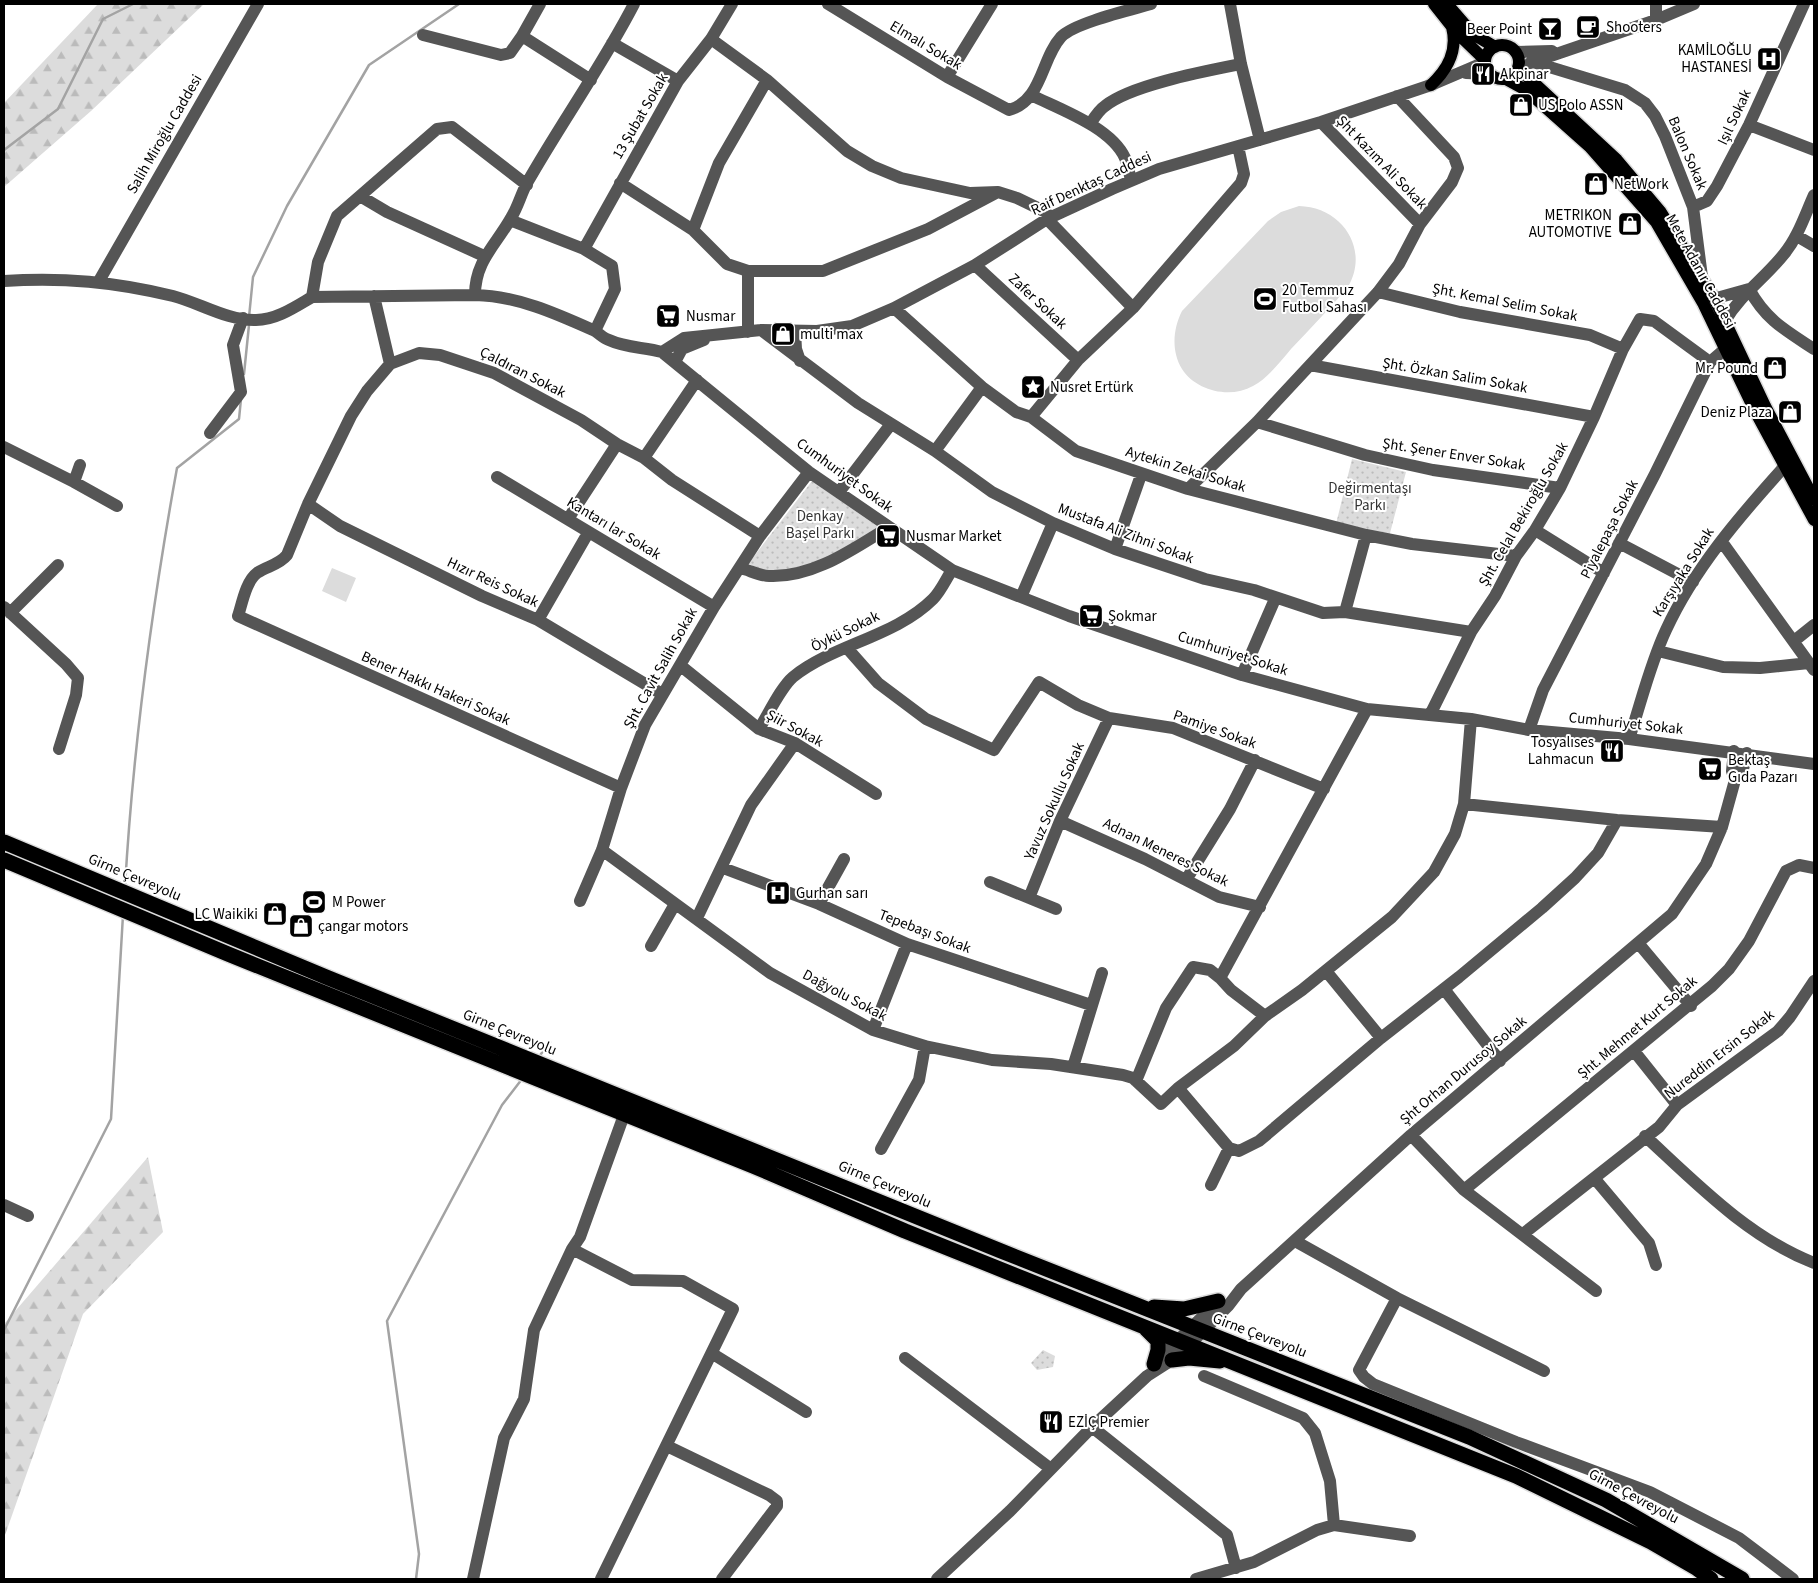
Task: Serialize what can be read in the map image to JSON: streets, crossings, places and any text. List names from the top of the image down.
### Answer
{
  "streets": {
    "highway": ["Girne Çevreyolu"],
    "main road": ["Mete Adanır Caddesi"],
    "street": [
      "Elmalı Sokak",
      "13 Şubat Sokak",
      "Işıl Sokak",
      "Salih Miroğlu Caddesi",
      "Balon Sokak",
      "Şht Kazım Ali Sokak",
      "Raif Denktaş Caddesi",
      "Zafer Sokak",
      "Şht. Kemal Selim Sokak",
      "Çaldıran Sokak",
      "Şht. Özkan Salim Sokak",
      "Şht. Şener Enver Sokak",
      "Aytekin Zekai Sokak",
      "Cumhuriyet Sokak",
      "Şht. Celal Bekiroğlu Sokak",
      "Kantarı lar Sokak",
      "Piyalepaşa Sokak",
      "Mustafa Ali Zihni Sokak",
      "Karşıyaka Sokak",
      "Hızır Reis Sokak",
      "Öykü Sokak",
      "Şht. Cavit Salih Sokak",
      "Bener Hakkı Hakeri Sokak",
      "Şiir Sokak",
      "Pamiye Sokak",
      "Yavuz Sokullu Sokak",
      "Adnan Meneres Sokak",
      "Tepebaşı Sokak",
      "Dağyolu Sokak",
      "Şht. Mehmet Kurt Sokak",
      "Nureddin Ersin Sokak",
      "Şht Orhan Durusoy Sokak"
    ]
  },
  "crossings": [
    ["Işıl Sokak", "Balon Sokak"],
    ["Balon Sokak", "Mete Adanır Caddesi"],
    ["Şht Kazım Ali Sokak", "Raif Denktaş Caddesi"],
    ["Raif Denktaş Caddesi", "Mete Adanır Caddesi"],
    ["Raif Denktaş Caddesi", "Zafer Sokak"],
    ["Raif Denktaş Caddesi", "Aytekin Zekai Sokak"],
    ["Raif Denktaş Caddesi", "Cumhuriyet Sokak"],
    ["Raif Denktaş Caddesi", "Mustafa Ali Zihni Sokak"],
    ["Mete Adanır Caddesi", "Piyalepaşa Sokak"],
    ["Mete Adanır Caddesi", "Karşıyaka Sokak"],
    ["Şht. Kemal Selim Sokak", "Şht. Celal Bekiroğlu Sokak"],
    ["Çaldıran Sokak", "Hızır Reis Sokak"],
    ["Çaldıran Sokak", "Şht. Cavit Salih Sokak"],
    ["Çaldıran Sokak", "Bener Hakkı Hakeri Sokak"],
    ["Şht. Özkan Salim Sokak", "Şht. Celal Bekiroğlu Sokak"],
    ["Şht. Şener Enver Sokak", "Şht. Celal Bekiroğlu Sokak"],
    ["Aytekin Zekai Sokak", "Şht. Celal Bekiroğlu Sokak"],
    ["Cumhuriyet Sokak", "Şht. Celal Bekiroğlu Sokak"],
    ["Cumhuriyet Sokak", "Piyalepaşa Sokak"],
    ["Cumhuriyet Sokak", "Karşıyaka Sokak"],
    ["Cumhuriyet Sokak", "Öykü Sokak"],
    ["Cumhuriyet Sokak", "Şht. Cavit Salih Sokak"],
    ["Cumhuriyet Sokak", "Şht Orhan Durusoy Sokak"],
    ["Şht. Celal Bekiroğlu Sokak", "Piyalepaşa Sokak"],
    ["Şht. Celal Bekiroğlu Sokak", "Mustafa Ali Zihni Sokak"],
    ["Kantarı lar Sokak", "Şht. Cavit Salih Sokak"],
    ["Hızır Reis Sokak", "Şht. Cavit Salih Sokak"],
    ["Öykü Sokak", "Şiir Sokak"],
    ["Öykü Sokak", "Pamiye Sokak"],
    ["Şht. Cavit Salih Sokak", "Bener Hakkı Hakeri Sokak"],
    ["Şht. Cavit Salih Sokak", "Şiir Sokak"],
    ["Şht. Cavit Salih Sokak", "Dağyolu Sokak"],
    ["Pamiye Sokak", "Yavuz Sokullu Sokak"],
    ["Yavuz Sokullu Sokak", "Adnan Meneres Sokak"],
    ["Girne Çevreyolu", "Şht Orhan Durusoy Sokak"]
  ],
  "parks": ["Değirmentaşı Parkı", "Denkay Başel Parkı"],
  "places": {
    "cafe": ["Shooters"],
    "bar": ["Beer Point"],
    "hospital": ["KAMİLOĞLU HASTANESİ", "Gurhan sarı"],
    "restaurant": ["Akpinar", "Tosyalıses Lahmacun", "EZİÇ Premier"],
    "shop": [
      "US Polo ASSN",
      "NetWork",
      "METRIKON AUTOMOTIVE",
      "multi max",
      "Mr. Pound",
      "Deniz Plaza",
      "LC Waikiki",
      "çangar motors"
    ],
    "sports": ["20 Temmuz Futbol Sahası", "M Power"],
    "supermarket": [
      "Nusmar",
      "Nusmar Market",
      "Şokmar",
      "Bektaş Gıda Pazarı"
    ],
    "place": ["Nusret Ertürk"]
  }
}
